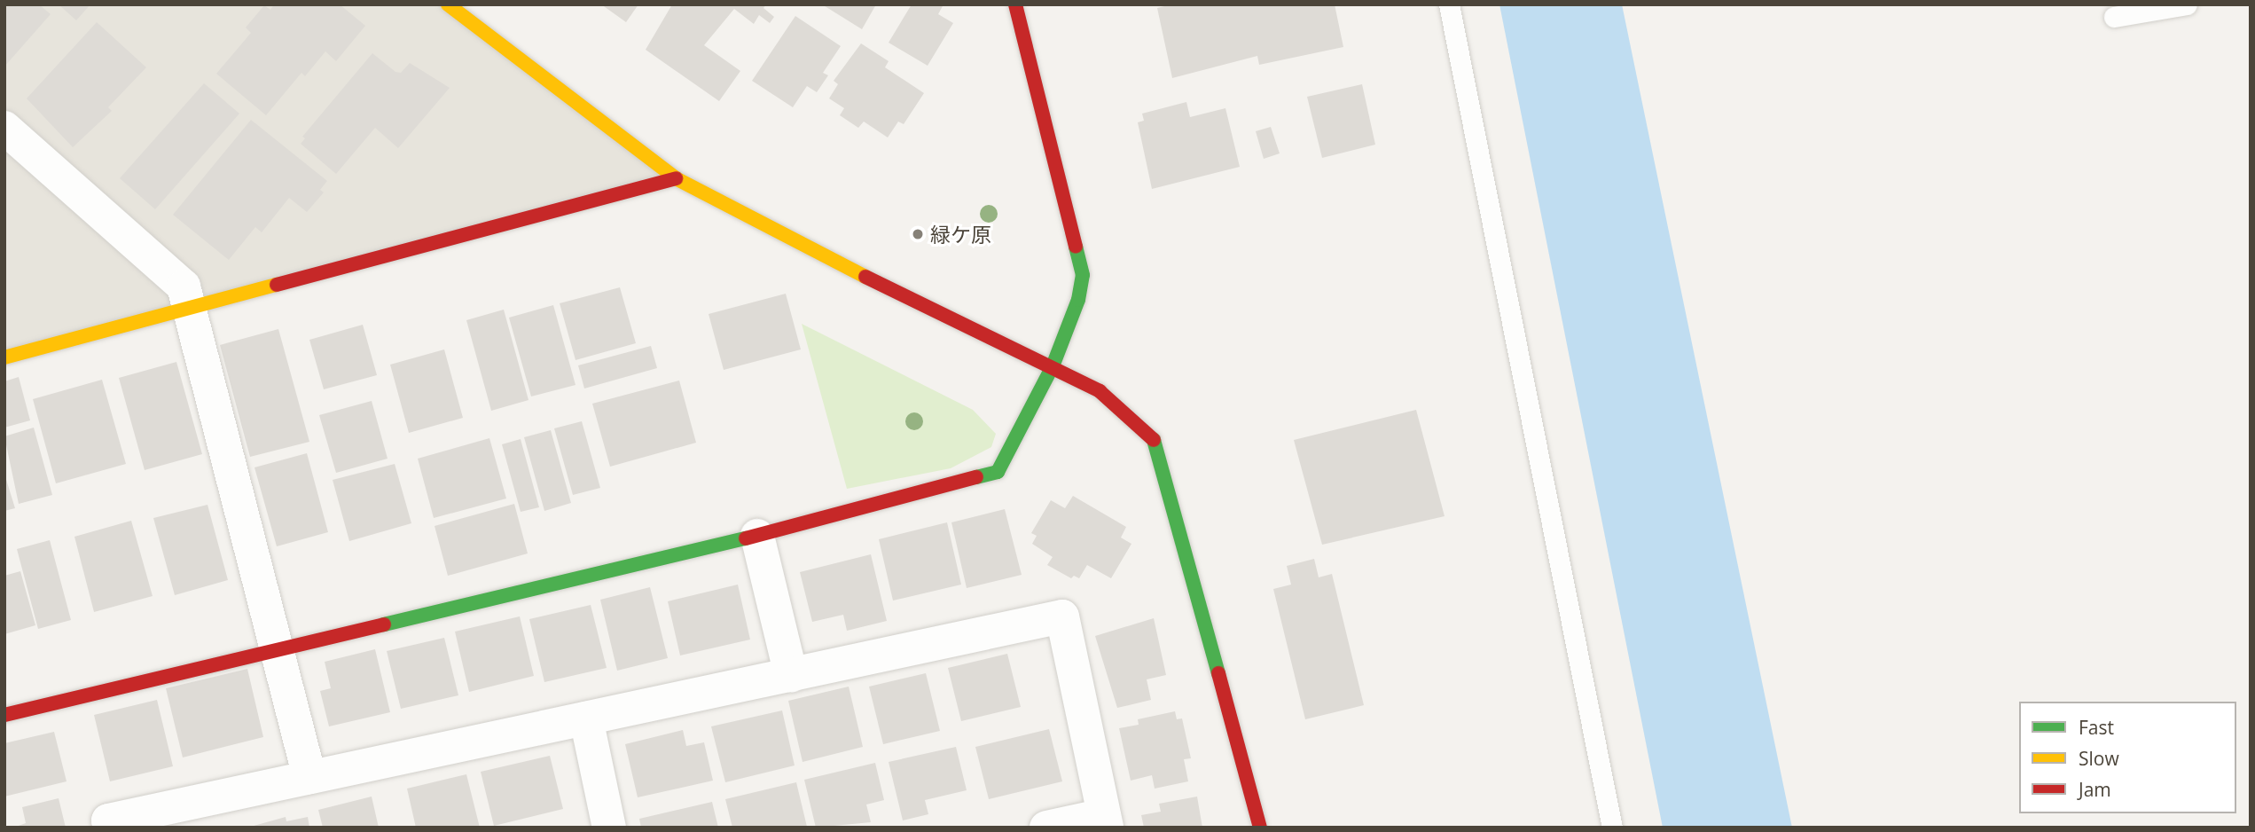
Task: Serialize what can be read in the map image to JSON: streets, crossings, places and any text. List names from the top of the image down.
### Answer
{
  "places": ["緑ケ原"],
  "legend": ["Fast", "Slow", "Jam"]
}
